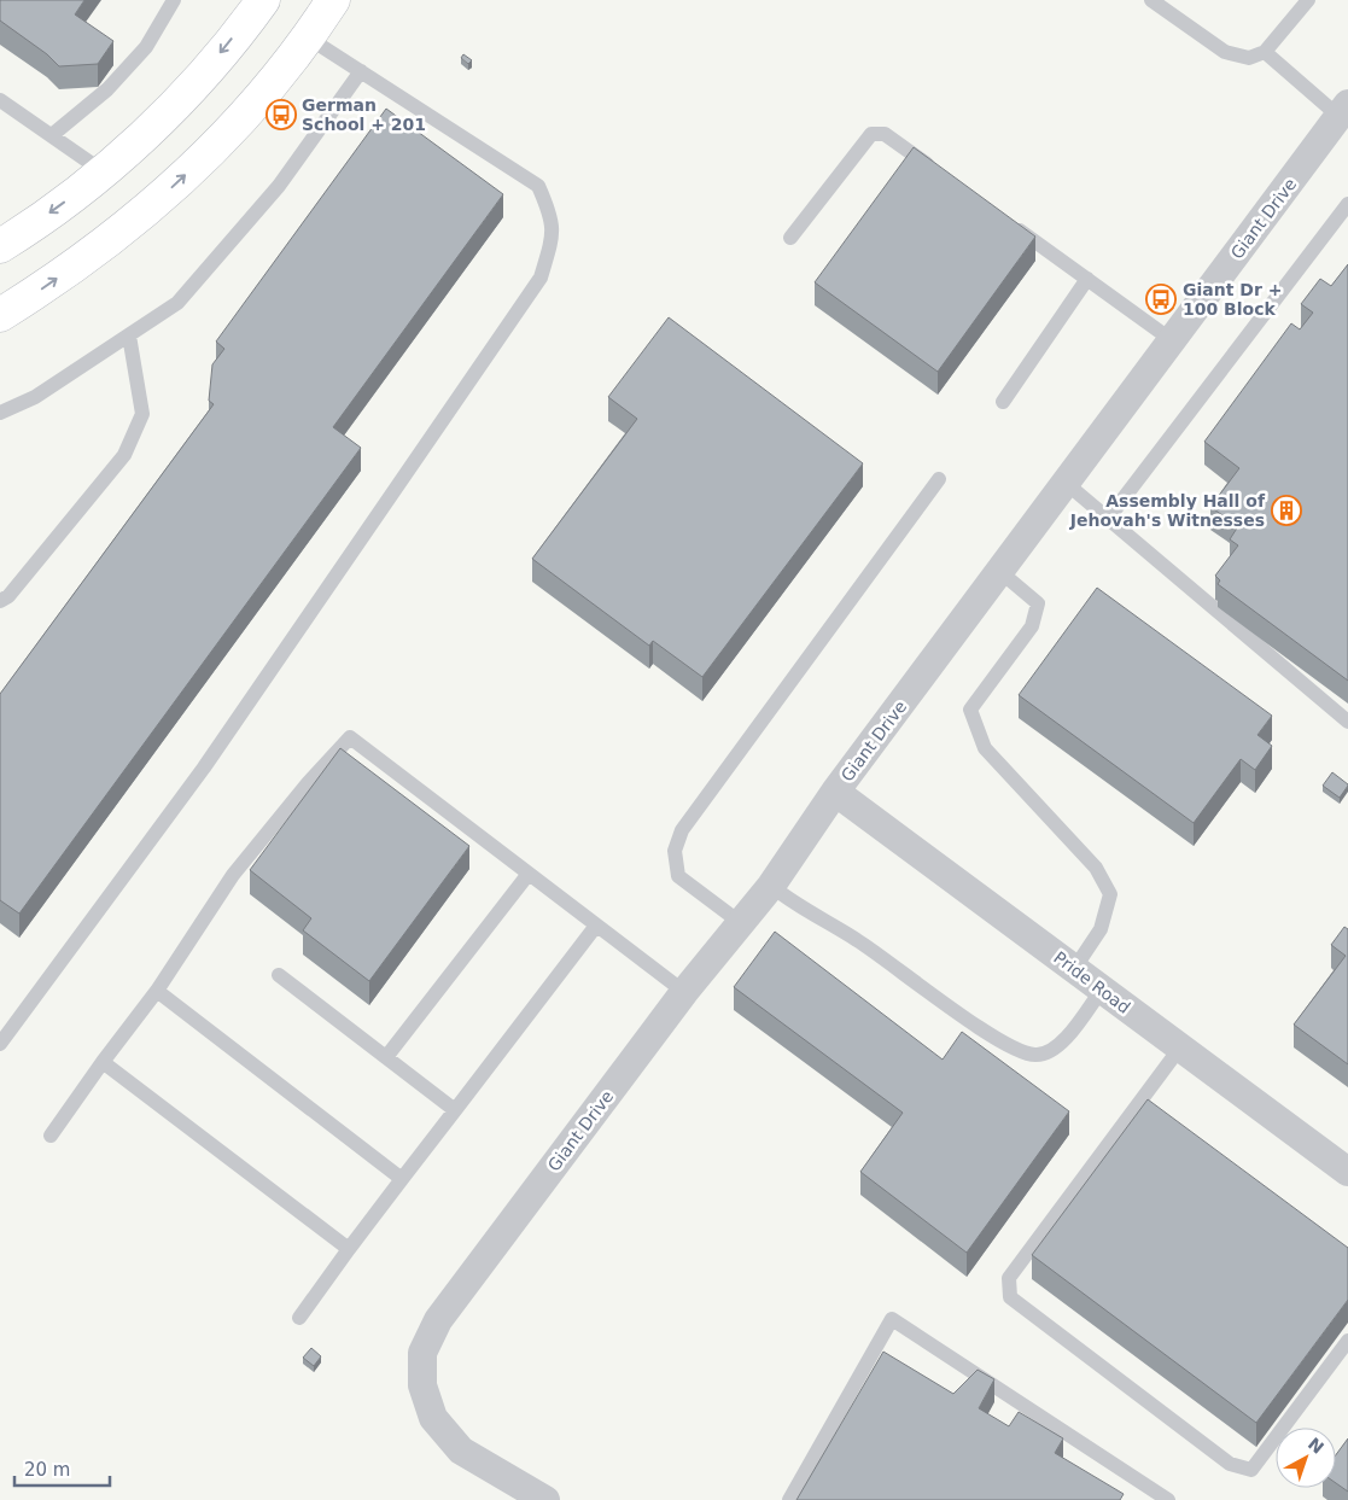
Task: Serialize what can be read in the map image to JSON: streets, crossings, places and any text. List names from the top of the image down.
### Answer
{
  "streets": {
    "street": ["Giant Drive", "Pride Road"]
  },
  "crossings": [
    ["Giant Drive", "Pride Road"]
  ],
  "places": {
    "bus stop": ["German School + 201", "Giant Dr + 100 Block"],
    "building": ["Assembly Hall of Jehovah's Witnesses"]
  },
  "scale_bar": "20 m",
  "north": "top right"
}
